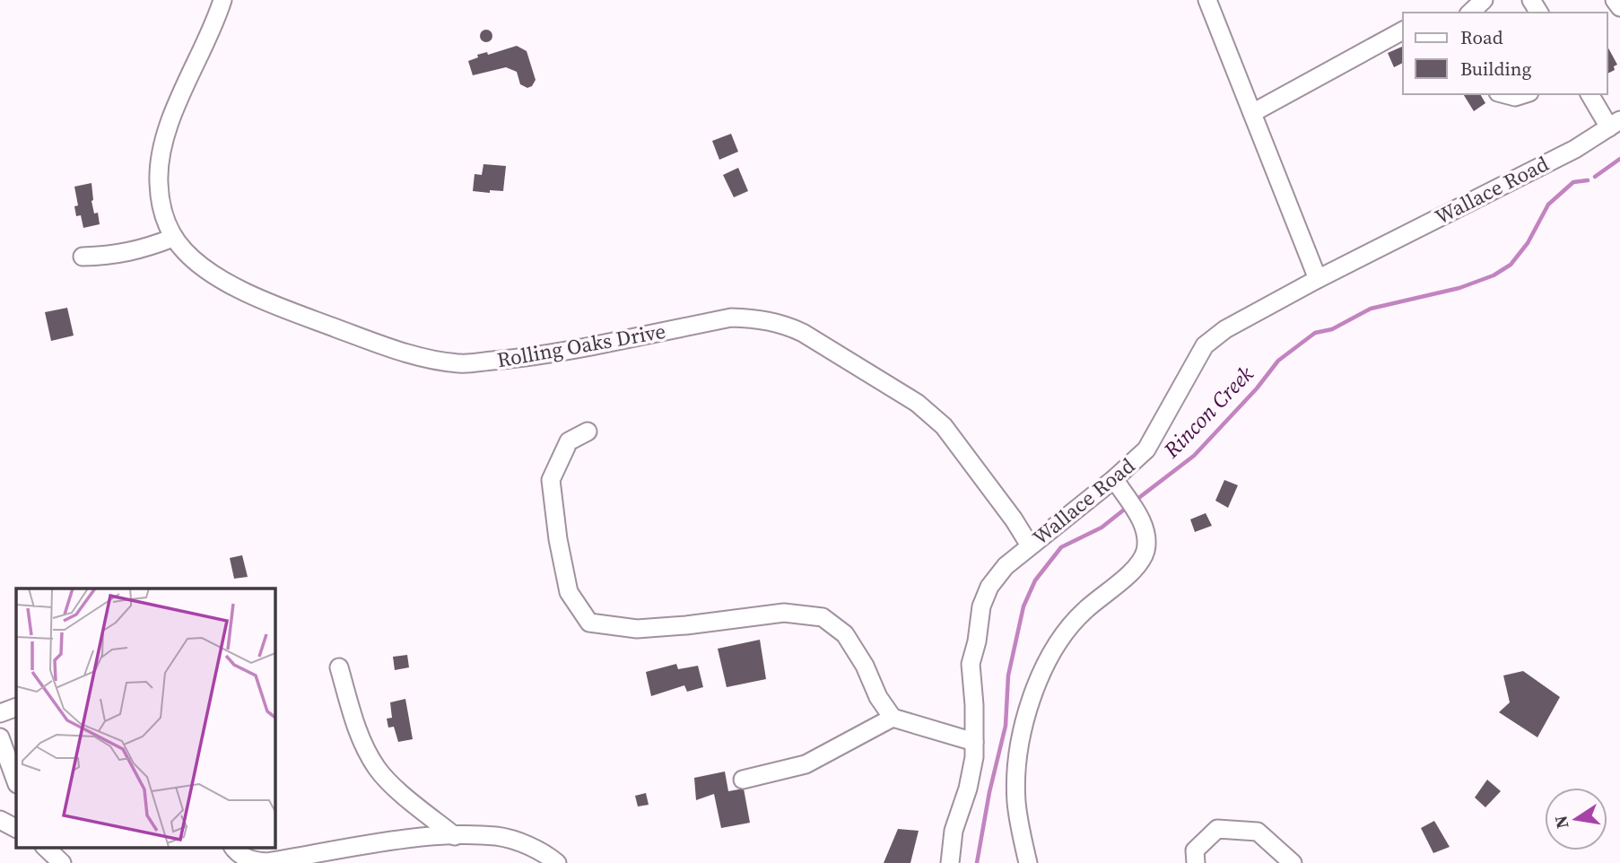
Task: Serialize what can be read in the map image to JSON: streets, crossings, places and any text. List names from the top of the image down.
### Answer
{
  "streets": {
    "street": ["Wallace Road", "Rolling Oaks Drive"]
  },
  "crossings": [
    ["Wallace Road", "Rolling Oaks Drive"]
  ],
  "water": ["Rincon Creek"],
  "legend": ["Road", "Building"],
  "north": "left"
}
